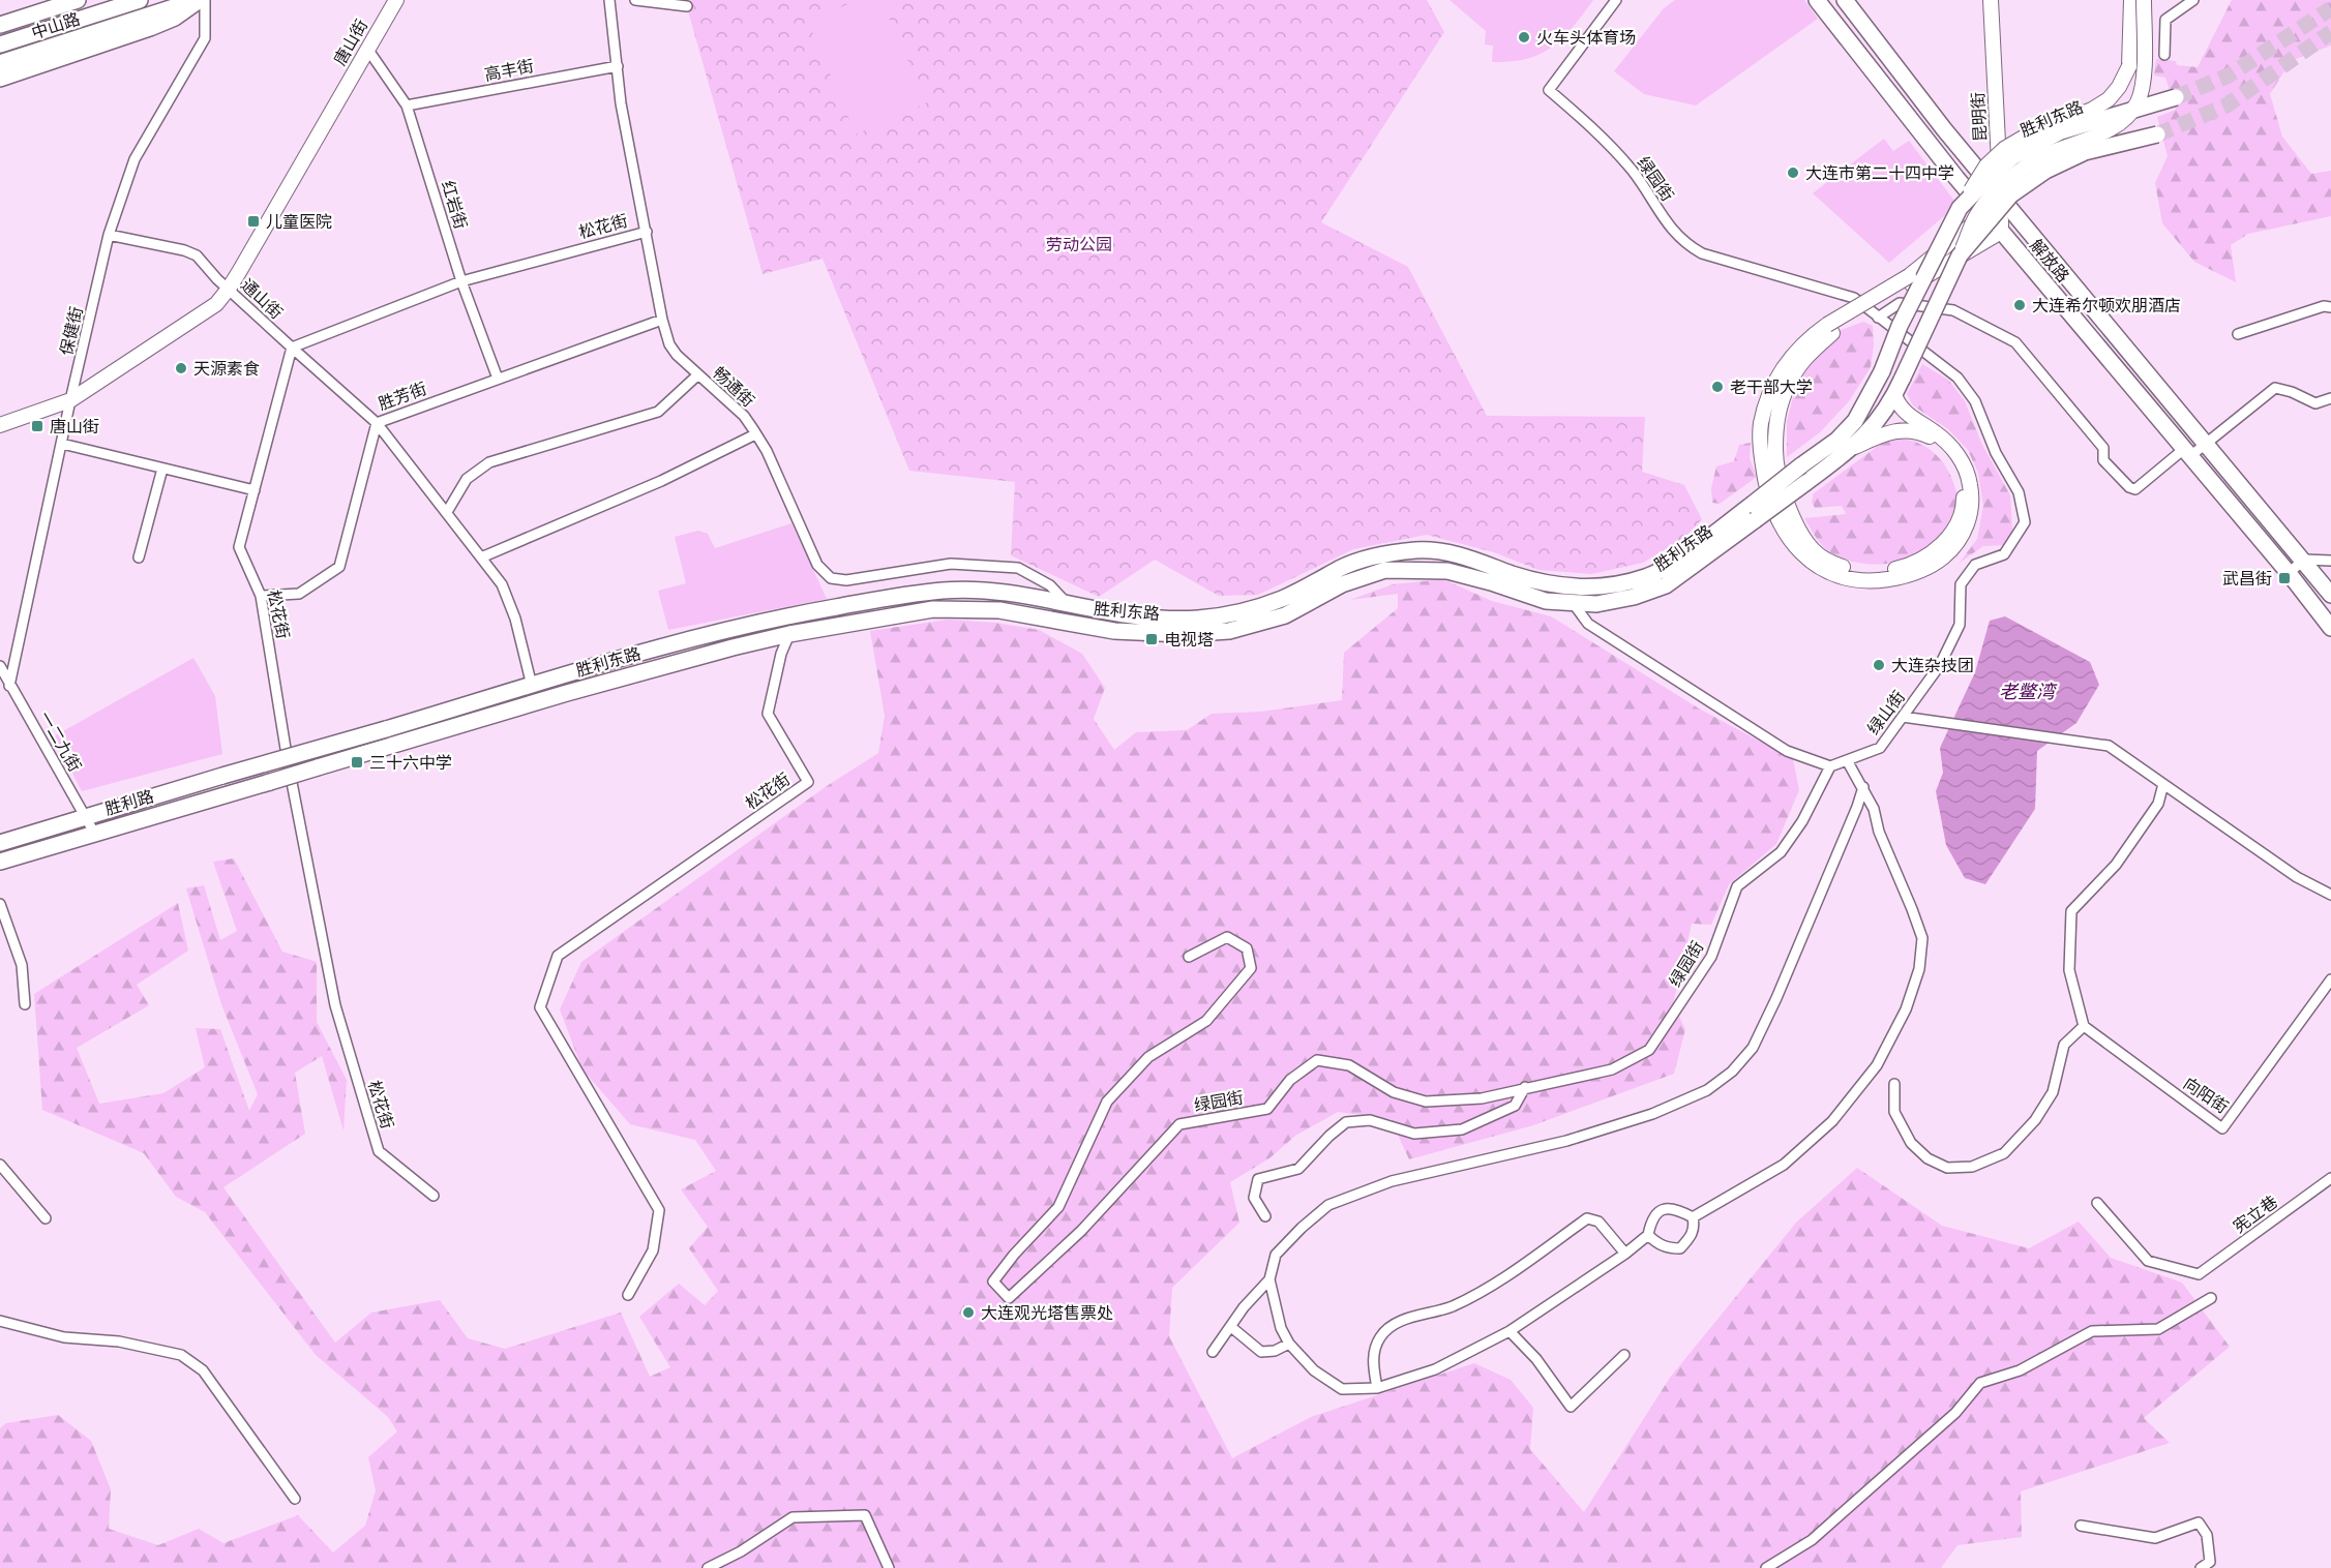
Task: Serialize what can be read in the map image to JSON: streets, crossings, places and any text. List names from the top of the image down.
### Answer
{
  "streets": {
    "main road": [
      "中山路",
      "唐山街",
      "昆明街",
      "胜利东路",
      "解放路",
      "胜利路"
    ],
    "street": [
      "高丰街",
      "绿园街",
      "红岩街",
      "松花街",
      "通山街",
      "保健街",
      "畅通街",
      "胜芳街",
      "绿山街",
      "一二九街",
      "向阳街",
      "宪立巷"
    ]
  },
  "crossings": [
    ["唐山街", "红岩街"],
    ["唐山街", "通山街"],
    ["唐山街", "保健街"],
    ["高丰街", "红岩街"],
    ["高丰街", "畅通街"],
    ["昆明街", "解放路"],
    ["胜利东路", "松花街"],
    ["胜利东路", "畅通街"],
    ["胜利东路", "胜利路"],
    ["绿园街", "绿山街"],
    ["红岩街", "松花街"],
    ["红岩街", "胜芳街"],
    ["松花街", "通山街"],
    ["松花街", "畅通街"],
    ["松花街", "胜芳街"],
    ["通山街", "保健街"],
    ["通山街", "胜芳街"],
    ["通山街", "胜利路"],
    ["保健街", "一二九街"],
    ["畅通街", "胜芳街"],
    ["畅通街", "胜利路"],
    ["一二九街", "胜利路"]
  ],
  "water": ["老鳖湾"],
  "parks": ["劳动公园"],
  "places": {
    "other": [
      "火车头体育场",
      "大连市第二十四中学",
      "大连希尔顿欢朋酒店",
      "天源素食",
      "老干部大学",
      "大连杂技团",
      "大连观光塔售票处"
    ],
    "transit": [
      "儿童医院",
      "唐山街",
      "武昌街",
      "电视塔",
      "三十六中学"
    ]
  }
}
